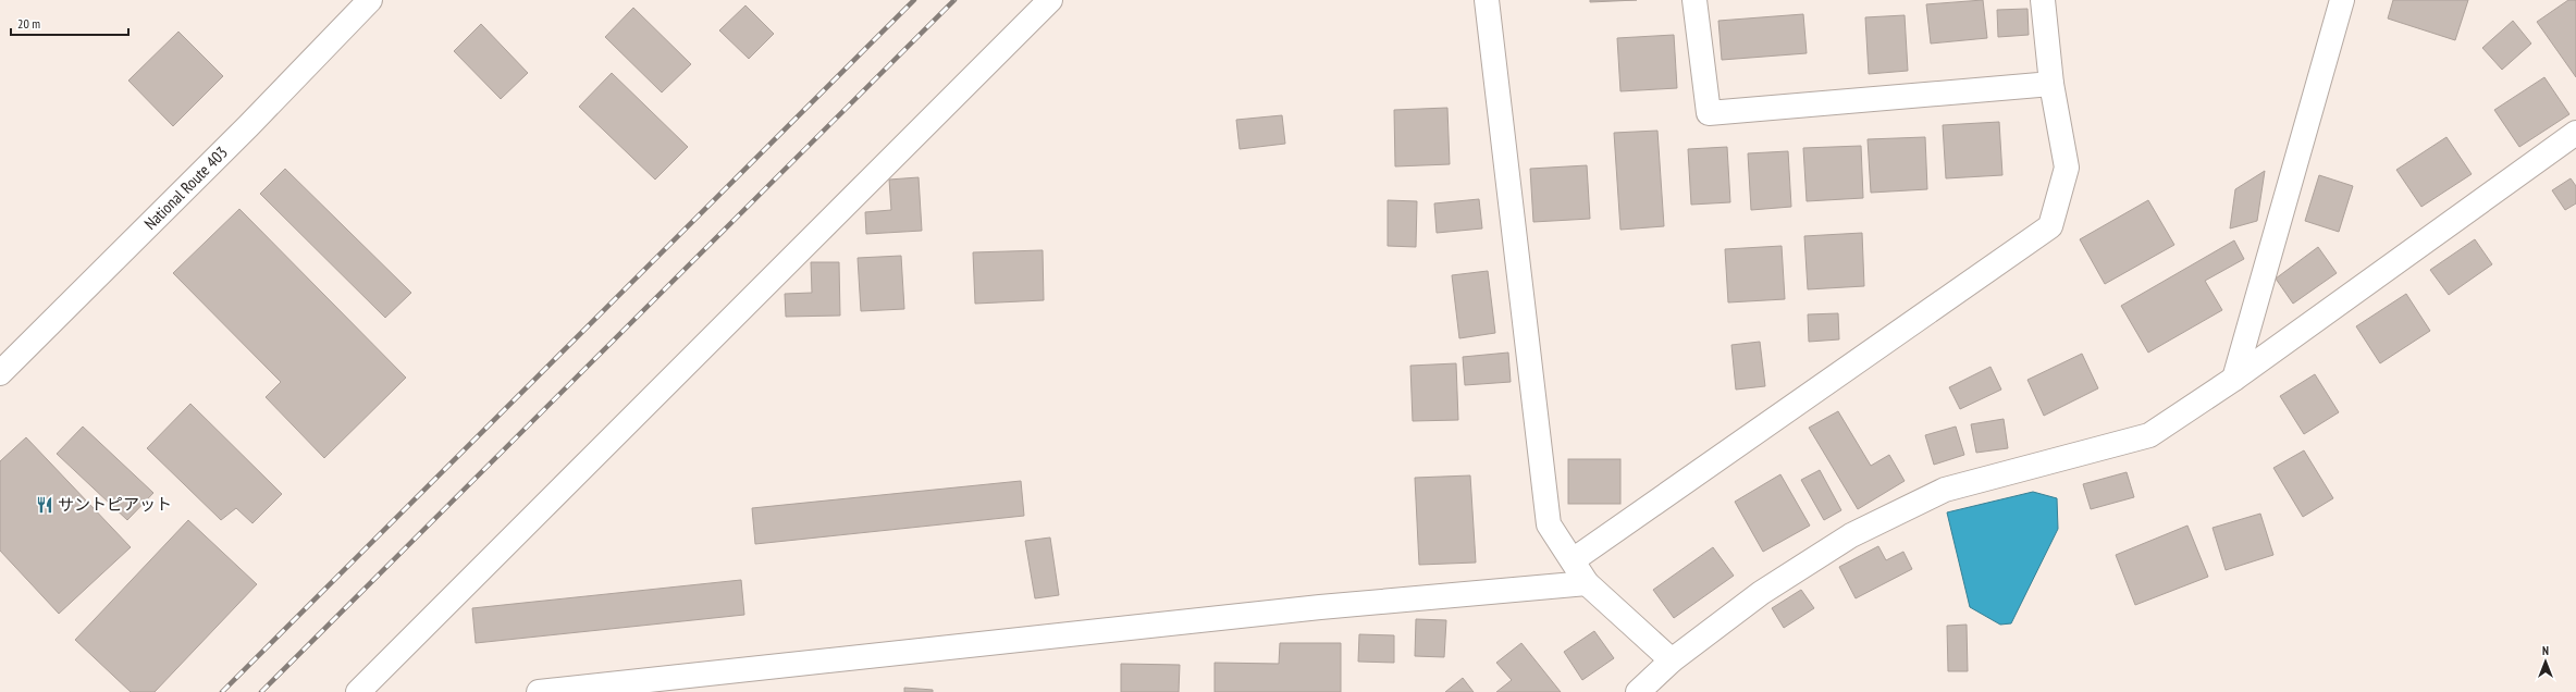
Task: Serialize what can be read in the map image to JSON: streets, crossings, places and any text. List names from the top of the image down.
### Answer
{
  "streets": {
    "main road": ["National Route 403"]
  },
  "places": {
    "restaurant": ["サントピアット"]
  },
  "scale_bar": "20 m",
  "north": "top"
}
